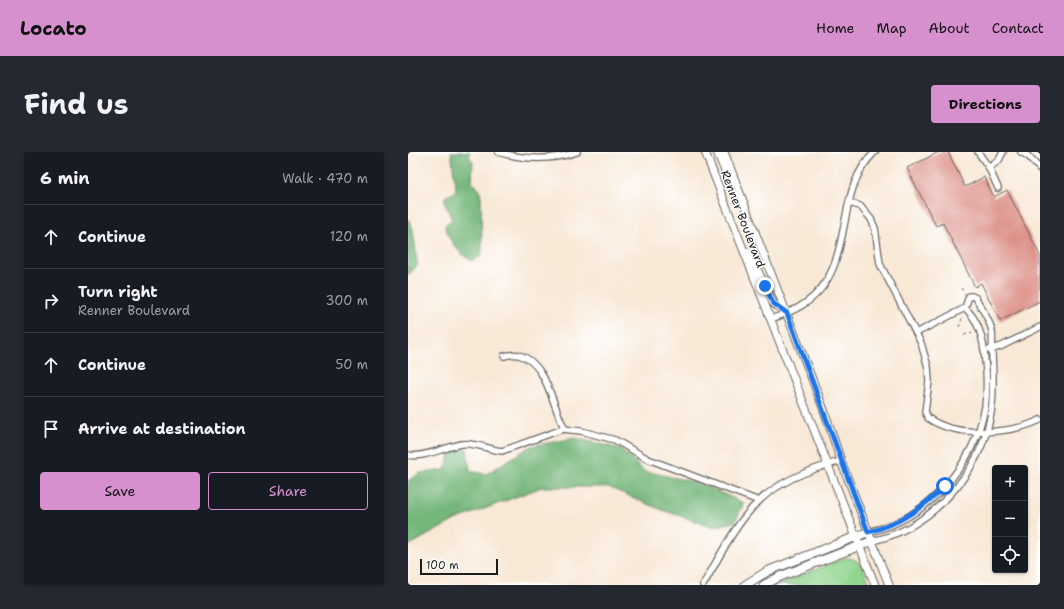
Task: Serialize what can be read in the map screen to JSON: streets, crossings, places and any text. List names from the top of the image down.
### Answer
{
  "streets": {
    "main road": ["Renner Boulevard"]
  },
  "scale_bar": "100 m",
  "page": {
    "header": "Locato",
    "nav": [
      "Home",
      "Map",
      "About",
      "Contact"
    ],
    "title": "Find us",
    "buttons": [
      "Directions",
      ["Save", "Share"]
    ],
    "heading": ["6 min", "Walk · 470 m"],
    "list": [
      ["Continue", "120 m"],
      ["Turn right", "Renner Boulevard", "300 m"],
      ["Continue", "50 m"],
      "Arrive at destination"
    ],
    "map_buttons": ["+", "−"],
    "scale": "100 m"
  }
}
